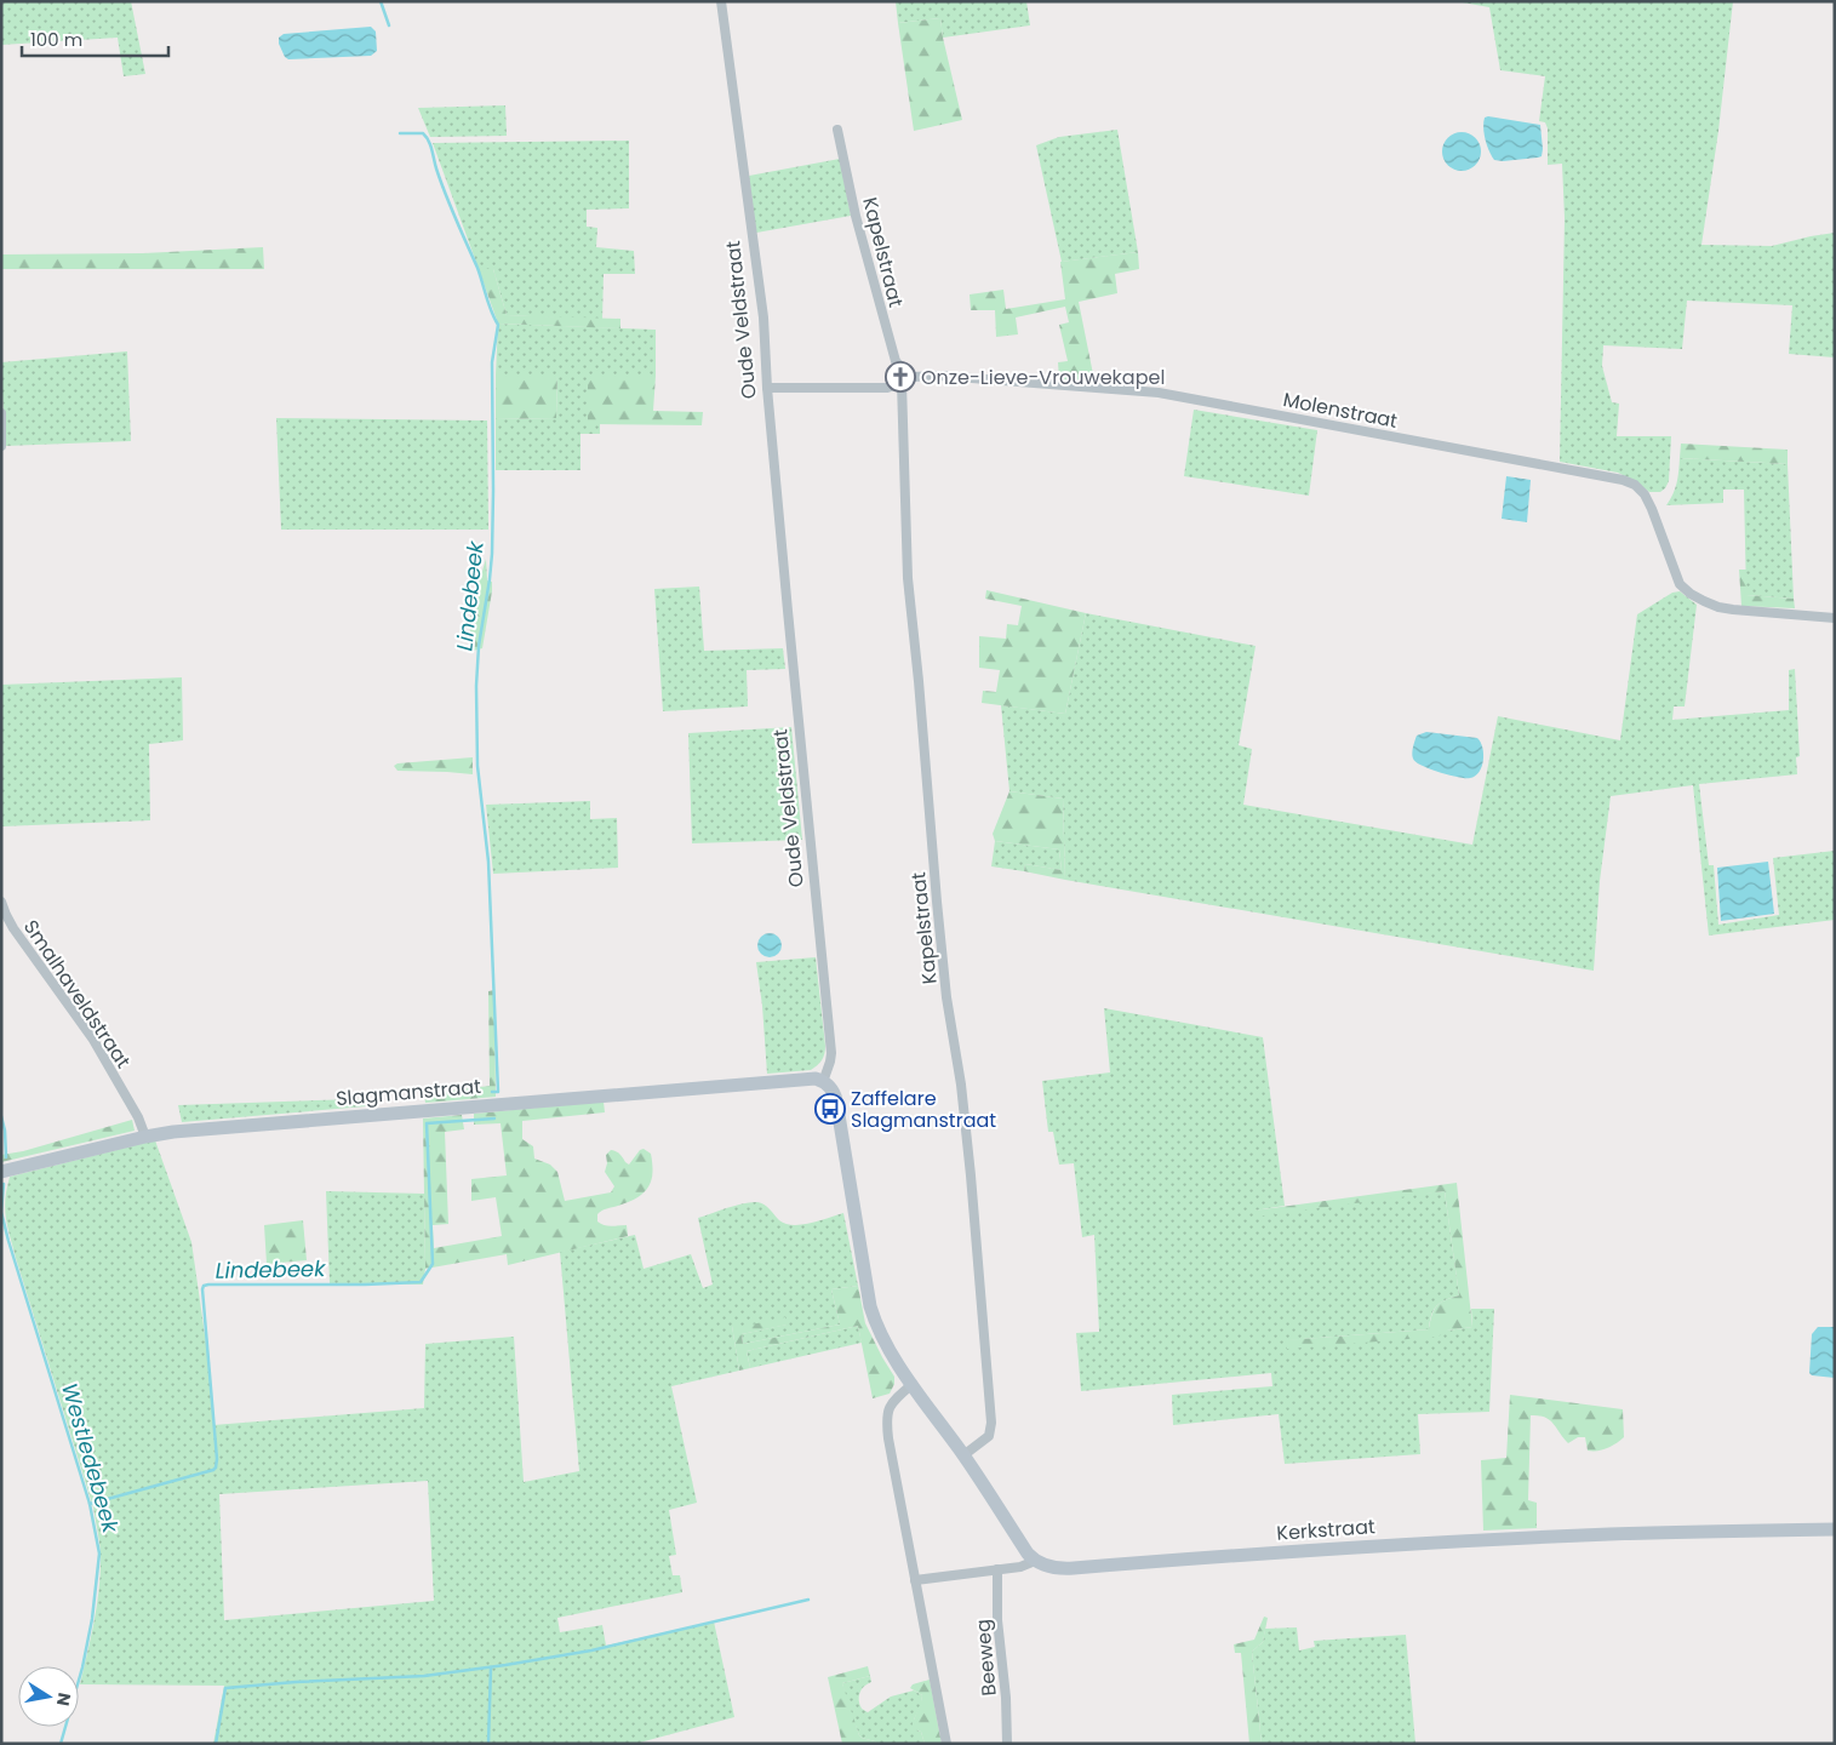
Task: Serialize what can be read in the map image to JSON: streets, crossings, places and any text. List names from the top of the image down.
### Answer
{
  "streets": {
    "main road": ["Slagmanstraat", "Kerkstraat"],
    "street": [
      "Kapelstraat",
      "Oude Veldstraat",
      "Molenstraat",
      "Smalhaveldstraat",
      "Beeweg"
    ]
  },
  "crossings": [
    ["Kapelstraat", "Molenstraat"],
    ["Oude Veldstraat", "Molenstraat"],
    ["Oude Veldstraat", "Slagmanstraat"],
    ["Smalhaveldstraat", "Slagmanstraat"]
  ],
  "water": ["Lindebeek", "Westledebeek"],
  "places": {
    "church": ["Onze-Lieve-Vrouwekapel"],
    "bus stop": ["Zaffelare Slagmanstraat"]
  },
  "scale_bar": "100 m",
  "north": "right"
}
